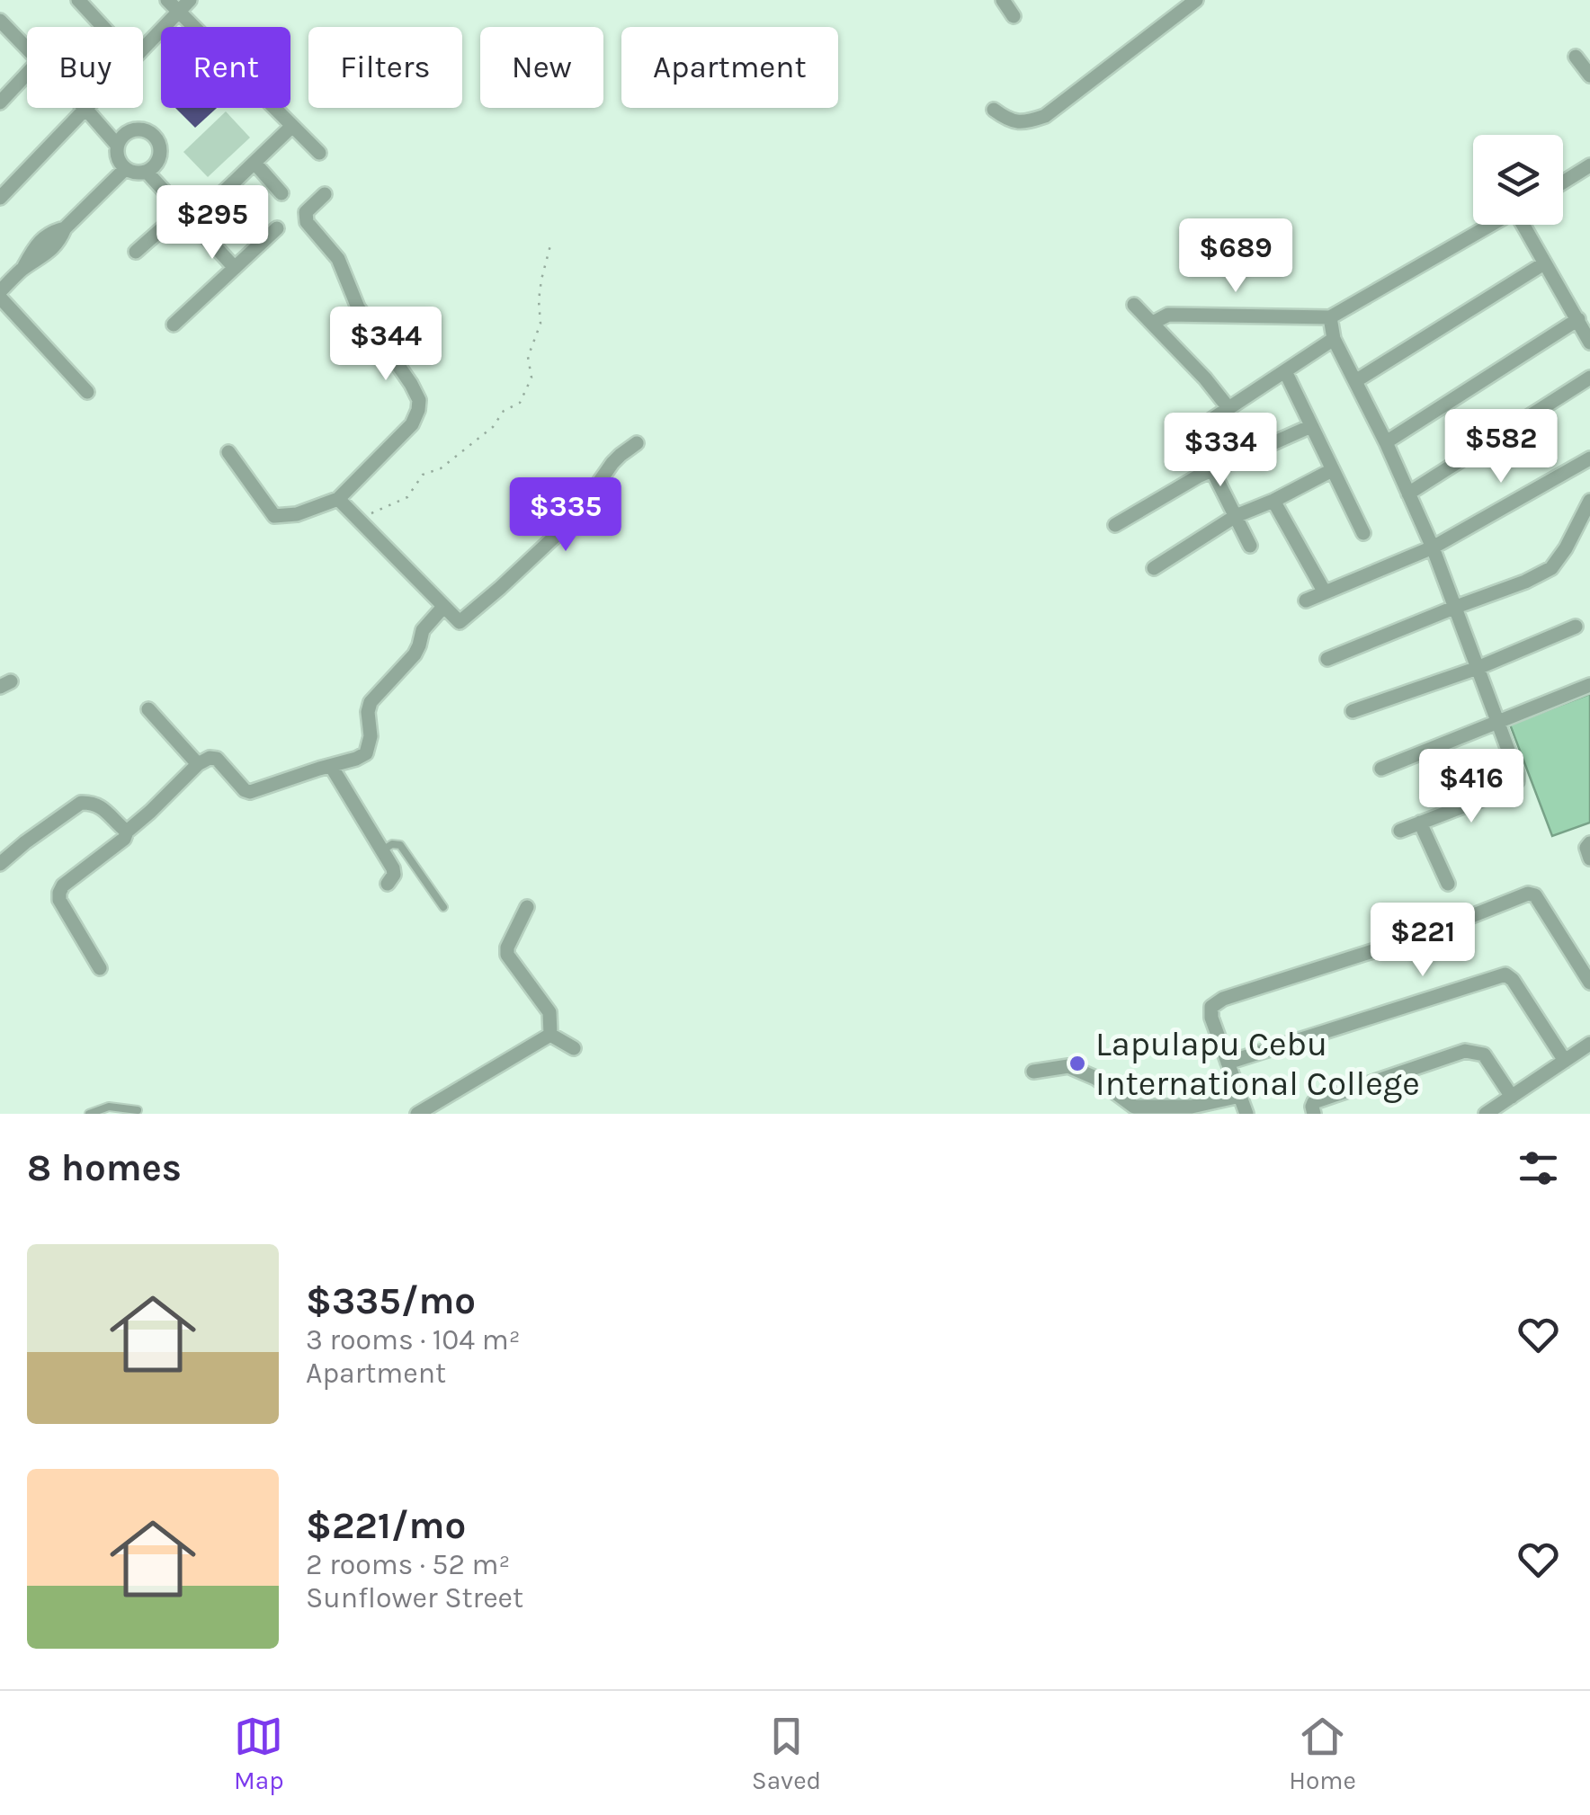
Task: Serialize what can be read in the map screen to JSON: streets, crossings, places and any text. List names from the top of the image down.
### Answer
{
  "places": ["Lapulapu Cebu International College"],
  "page": {
    "chip": [
      "Buy",
      "Rent",
      "Filters",
      "New",
      "Apartment"
    ],
    "price": [
      "$295",
      "$689",
      "$344",
      "$582",
      "$334",
      "$335",
      "$416",
      "$221"
    ],
    "heading": "8 homes",
    "list": [
      {
        "name": "$335/mo",
        "note": "3 rooms · 104 m² · Apartment"
      },
      {
        "name": "$221/mo",
        "note": "2 rooms · 52 m² · Sunflower Street"
      }
    ],
    "tabs": ["Map", "Saved", "Home"]
  }
}
